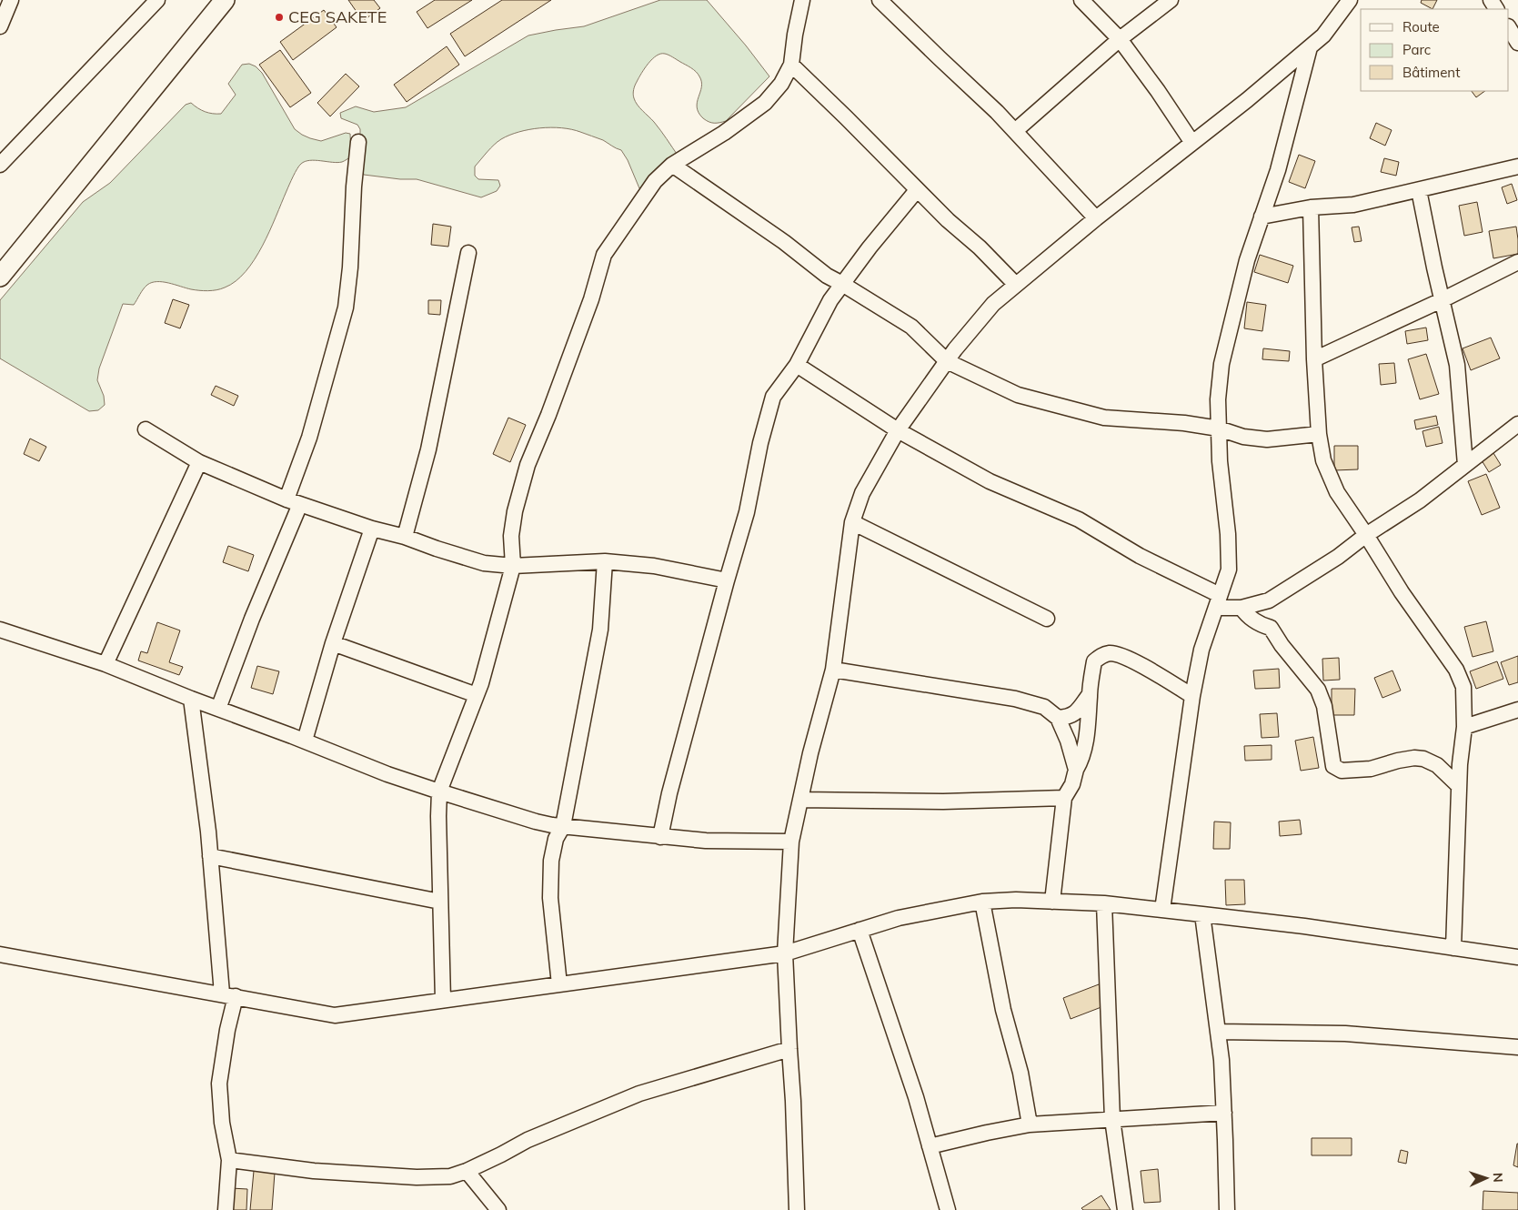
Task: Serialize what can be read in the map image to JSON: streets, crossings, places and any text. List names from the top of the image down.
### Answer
{
  "places": ["CEG SAKETE"],
  "legend": ["Route", "Parc", "Bâtiment"],
  "north": "right"
}
